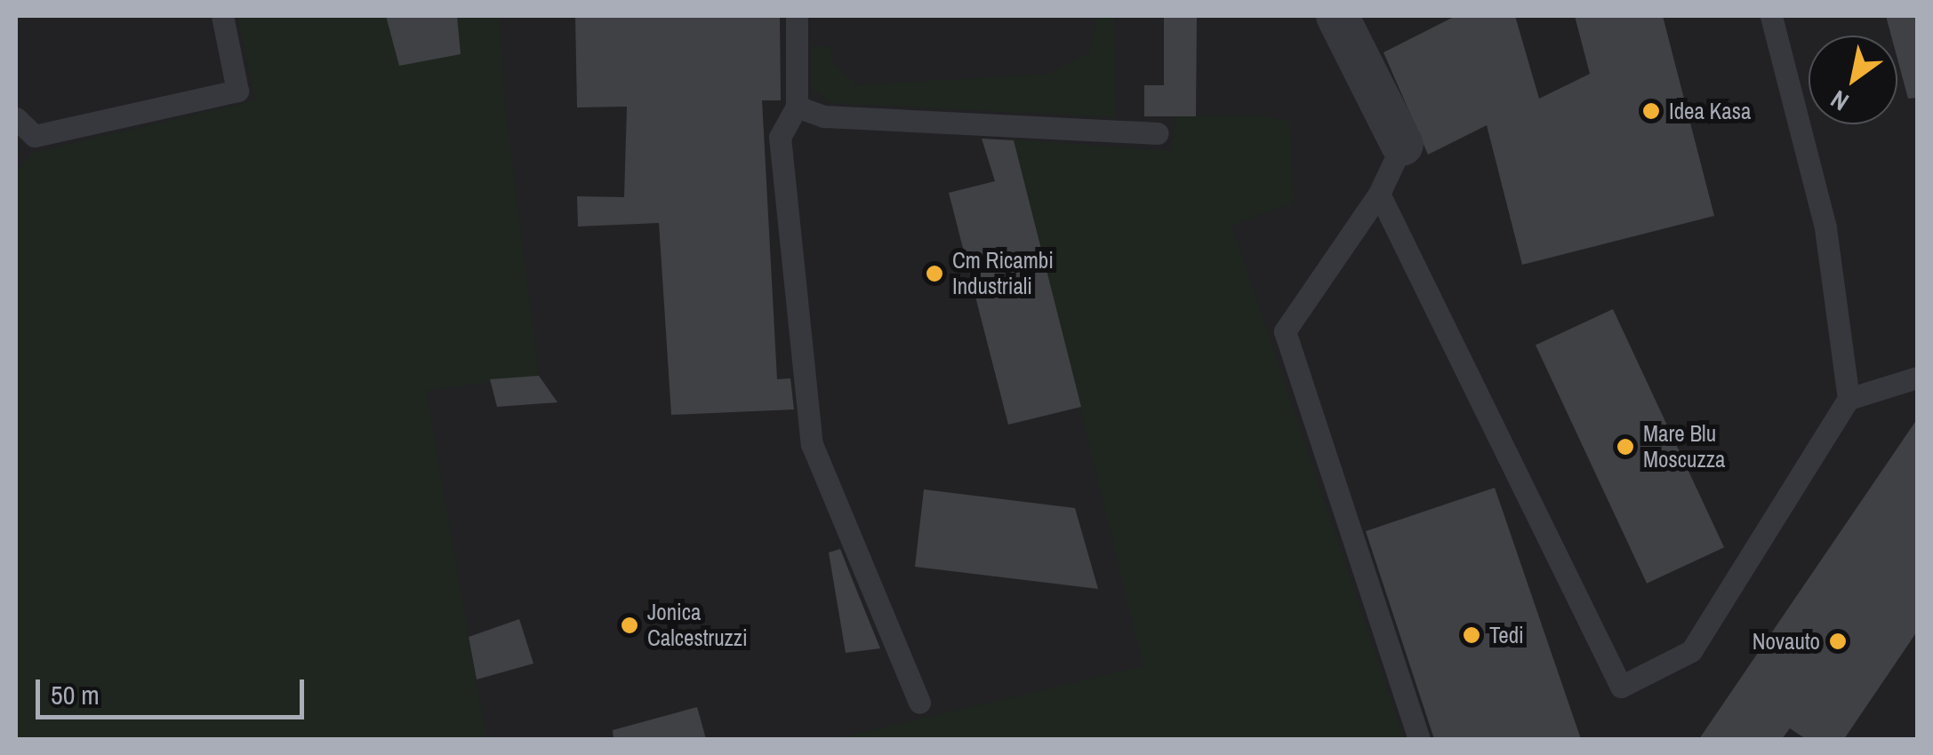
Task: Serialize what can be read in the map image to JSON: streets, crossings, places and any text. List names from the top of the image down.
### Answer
{
  "places": [
    "Idea Kasa",
    "Cm Ricambi Industriali",
    "Mare Blu Moscuzza",
    "Jonica Calcestruzzi",
    "Tedi",
    "Novauto"
  ],
  "scale_bar": "50 m",
  "north": "bottom left"
}
